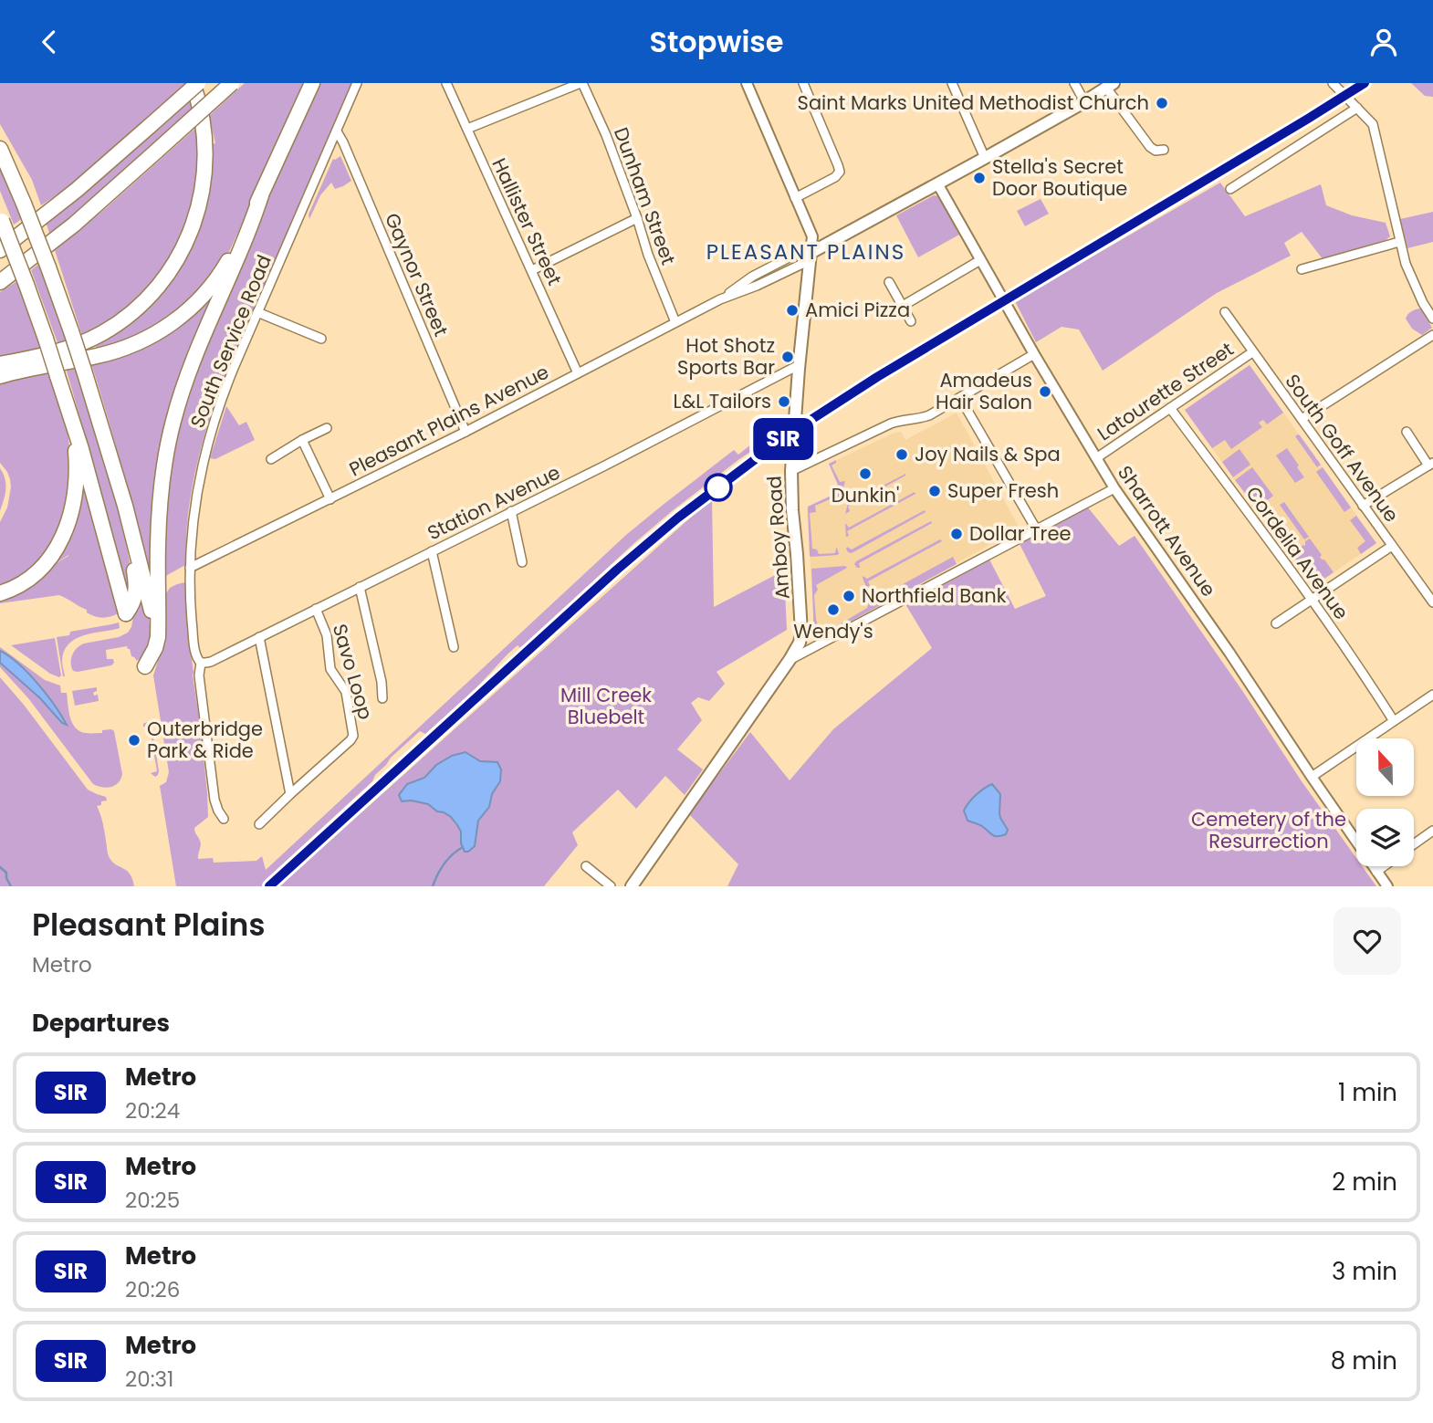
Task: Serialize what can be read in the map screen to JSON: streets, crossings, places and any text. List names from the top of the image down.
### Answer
{
  "streets": {
    "main road": ["Amboy Road"],
    "street": [
      "Dunham Street",
      "Hallister Street",
      "Gaynor Street",
      "South Service Road",
      "Latourette Street",
      "Pleasant Plains Avenue",
      "South Goff Avenue",
      "Station Avenue",
      "Sharrott Avenue",
      "Cordelia Avenue",
      "Savo Loop"
    ]
  },
  "crossings": [
    ["Dunham Street", "Pleasant Plains Avenue"],
    ["Hallister Street", "Pleasant Plains Avenue"],
    ["Gaynor Street", "South Service Road"],
    ["Gaynor Street", "Pleasant Plains Avenue"],
    ["South Service Road", "Pleasant Plains Avenue"],
    ["South Service Road", "Station Avenue"],
    ["Latourette Street", "South Goff Avenue"],
    ["Latourette Street", "Sharrott Avenue"],
    ["Latourette Street", "Cordelia Avenue"],
    ["Pleasant Plains Avenue", "Amboy Road"],
    ["Station Avenue", "Amboy Road"],
    ["Station Avenue", "Savo Loop"]
  ],
  "districts": ["PLEASANT PLAINS"],
  "parks": ["Mill Creek Bluebelt", "Cemetery of the Resurrection"],
  "places": [
    "Saint Marks United Methodist Church",
    "Stella's Secret Door Boutique",
    "Amici Pizza",
    "Hot Shotz Sports Bar",
    "Amadeus Hair Salon",
    "L&L Tailors",
    "Joy Nails & Spa",
    "Dunkin'",
    "Super Fresh",
    "Dollar Tree",
    "Northfield Bank",
    "Wendy's",
    "Outerbridge Park & Ride"
  ],
  "lines": ["metro line SIR"],
  "north": "top",
  "page": {
    "header": "Stopwise",
    "on_map": "SIR",
    "heading": [
      ["Pleasant Plains", "Metro"],
      "Departures"
    ],
    "list": [
      {
        "mark": "SIR",
        "name": "Metro",
        "note": "20:24",
        "value": "1 min"
      },
      {
        "mark": "SIR",
        "name": "Metro",
        "note": "20:25",
        "value": "2 min"
      },
      {
        "mark": "SIR",
        "name": "Metro",
        "note": "20:26",
        "value": "3 min"
      },
      {
        "mark": "SIR",
        "name": "Metro",
        "note": "20:31",
        "value": "8 min"
      }
    ]
  }
}
